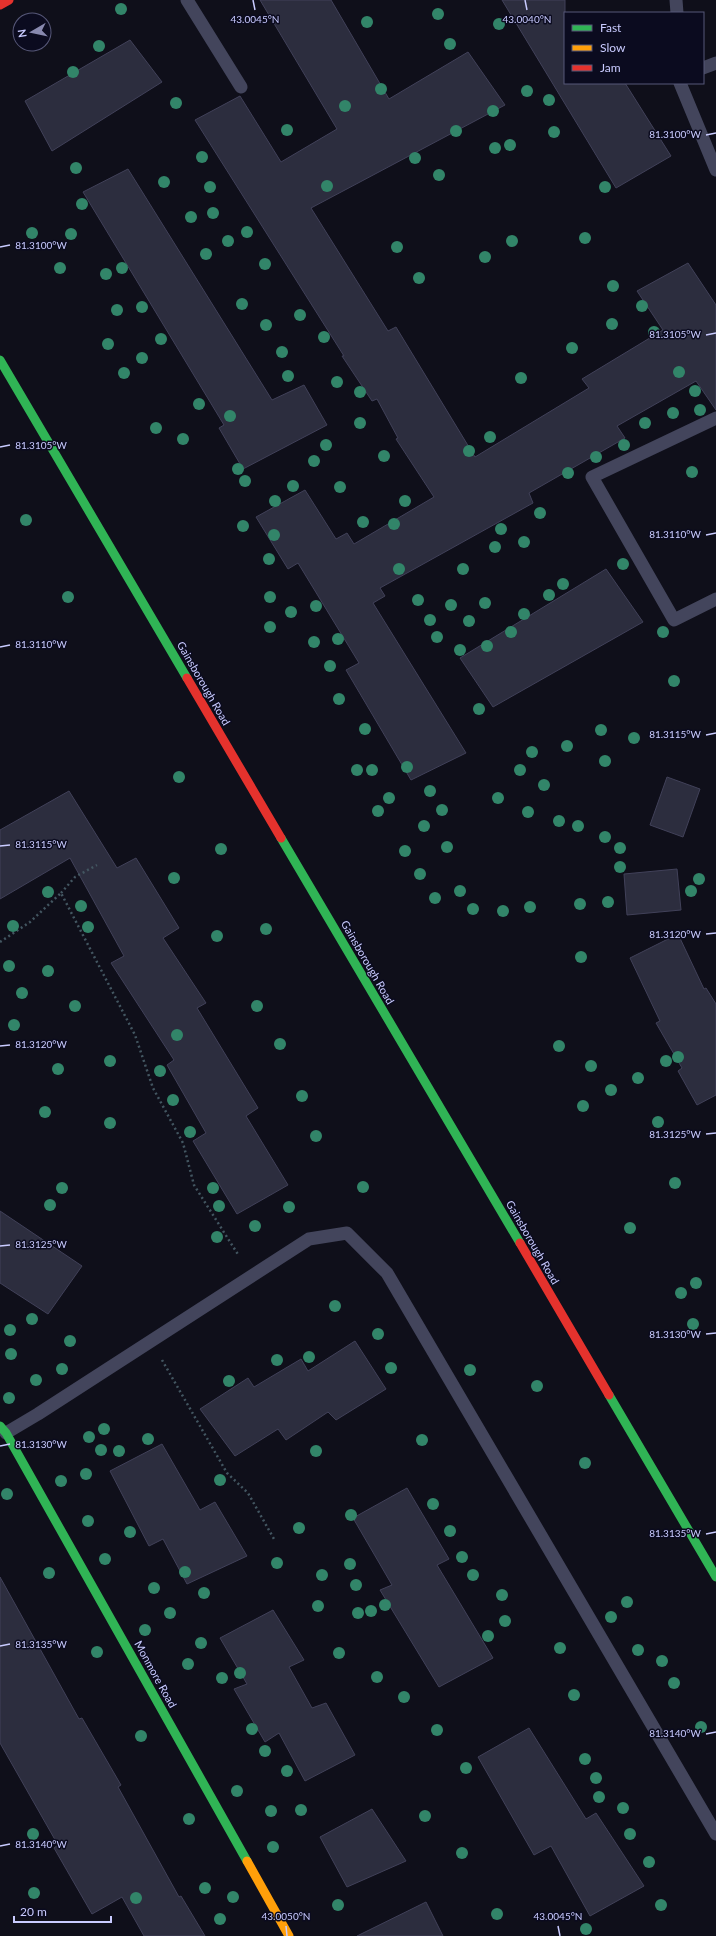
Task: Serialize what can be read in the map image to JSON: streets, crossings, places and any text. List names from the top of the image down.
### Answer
{
  "streets": {
    "main road": ["Gainsborough Road", "Monmore Road"]
  },
  "legend": ["Fast", "Slow", "Jam"],
  "scale_bar": "20 m",
  "north": "left",
  "coordinates": [
    "43.0045°N",
    "43.0040°N",
    "81.3100°W",
    "81.3105°W",
    "81.3110°W",
    "81.3115°W",
    "81.3120°W",
    "81.3125°W",
    "81.3130°W",
    "81.3135°W",
    "81.3140°W",
    "43.0050°N"
  ]
}
